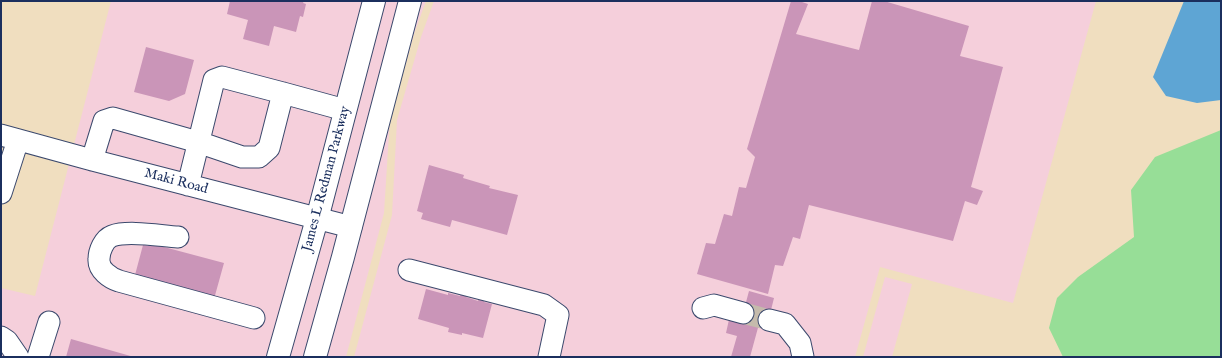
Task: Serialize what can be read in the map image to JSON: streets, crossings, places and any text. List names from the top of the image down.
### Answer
{
  "streets": {
    "main road": ["James L Redman Parkway"],
    "street": ["Maki Road"]
  },
  "crossings": [
    ["James L Redman Parkway", "Maki Road"]
  ]
}
